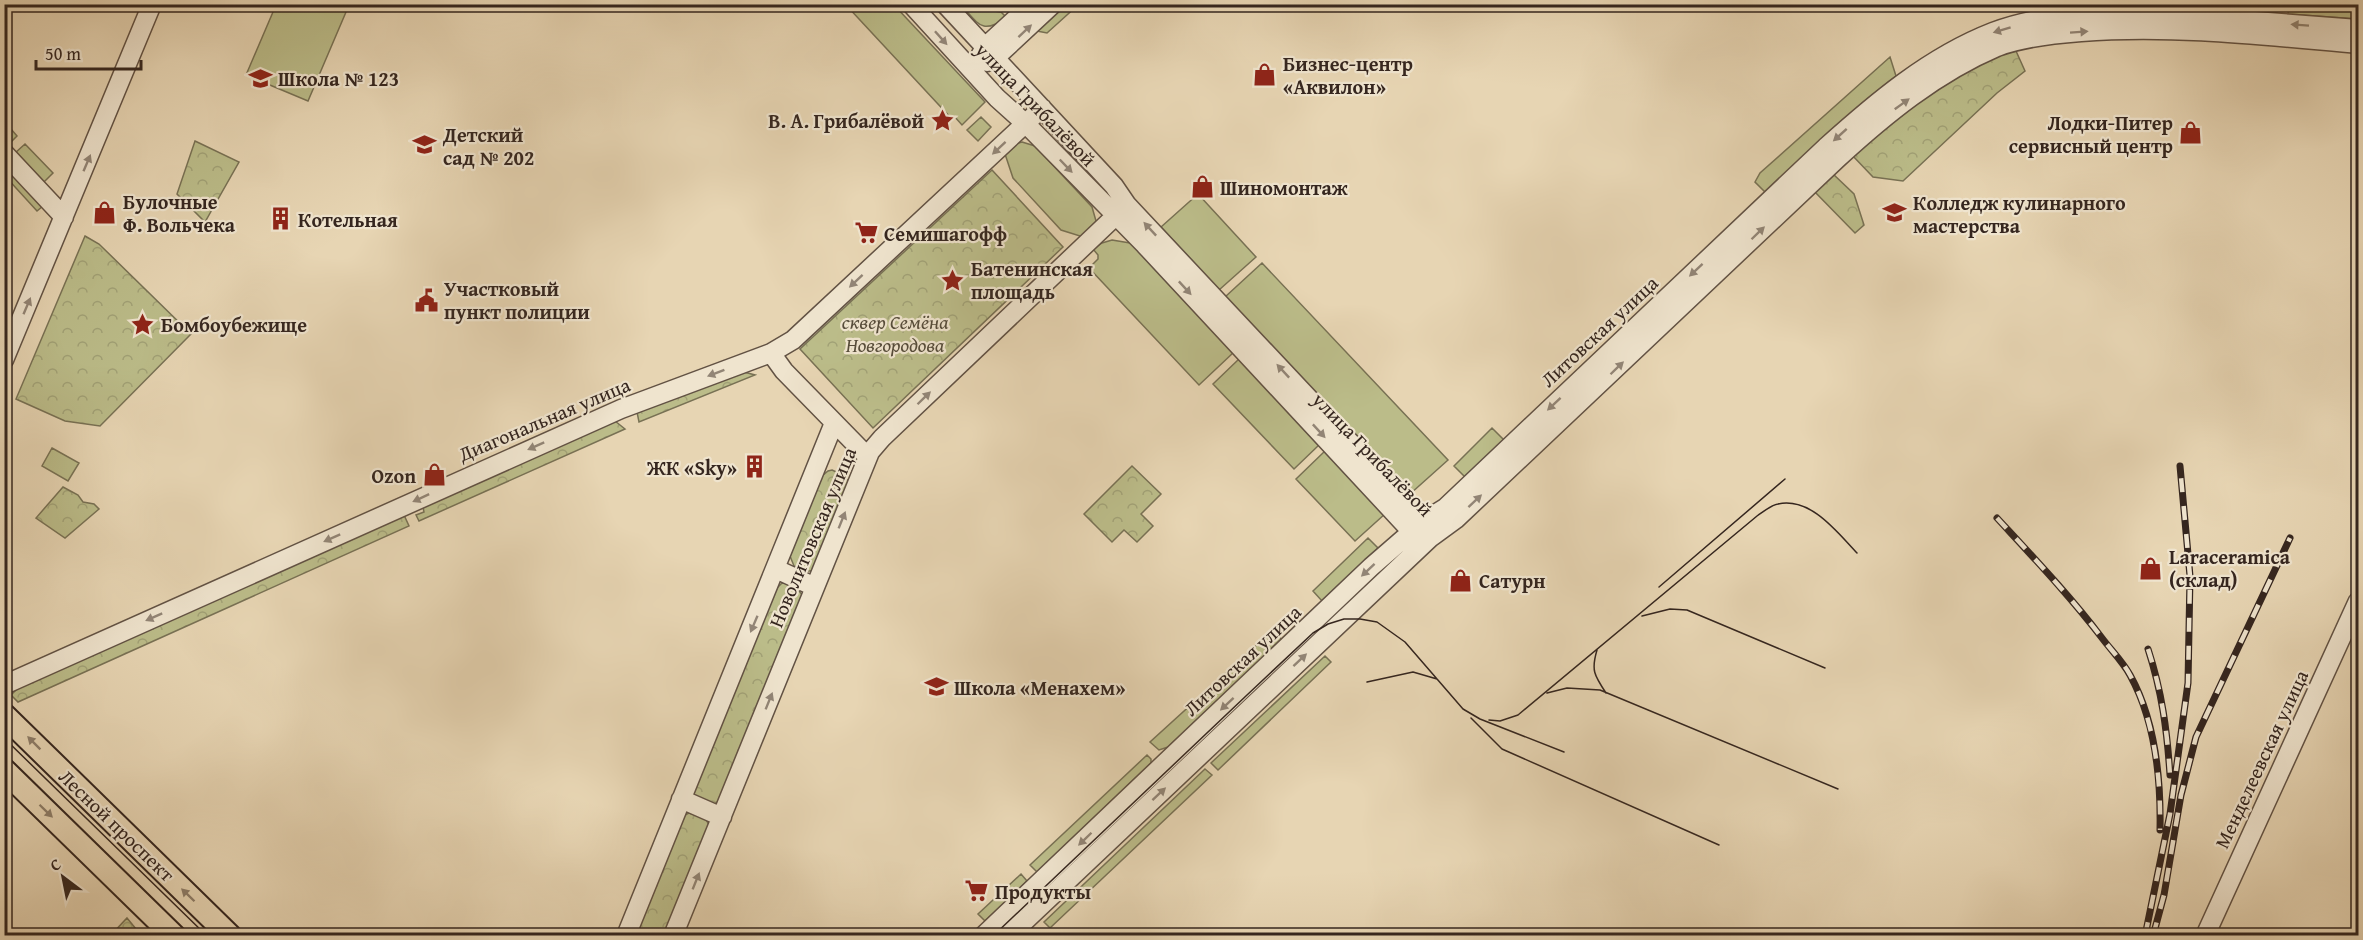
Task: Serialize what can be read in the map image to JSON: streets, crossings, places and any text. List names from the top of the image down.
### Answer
{
  "streets": {
    "main road": ["Лесной проспект"],
    "street": [
      "улица Грибалёвой",
      "Литовская улица",
      "Диагональная улица",
      "Новолитовская улица",
      "Менделеевская улица"
    ]
  },
  "crossings": [
    ["улица Грибалёвой", "Литовская улица"],
    ["улица Грибалёвой", "Диагональная улица"],
    ["улица Грибалёвой", "Новолитовская улица"]
  ],
  "one_way": ["Диагональная улица"],
  "parks": ["сквер Семёна Новгородова"],
  "places": {
    "shop": [
      "Бизнес-центр «Аквилон»",
      "Лодки-Питер сервисный центр",
      "Шиномонтаж",
      "Булочные Ф. Вольчека",
      "Ozon",
      "Laraceramica (склад)",
      "Сатурн"
    ],
    "school or university": [
      "Школа № 123",
      "Детский сад № 202",
      "Колледж кулинарного мастерства",
      "Школа «Менахем»"
    ],
    "place": ["В. А. Грибалёвой", "Батенинская площадь", "Бомбоубежище"],
    "building": ["Котельная", "ЖК «Sky»"],
    "supermarket": ["Семишагофф", "Продукты"],
    "public building": ["Участковый пункт полиции"]
  },
  "scale_bar": "50 m",
  "north": "top left"
}
